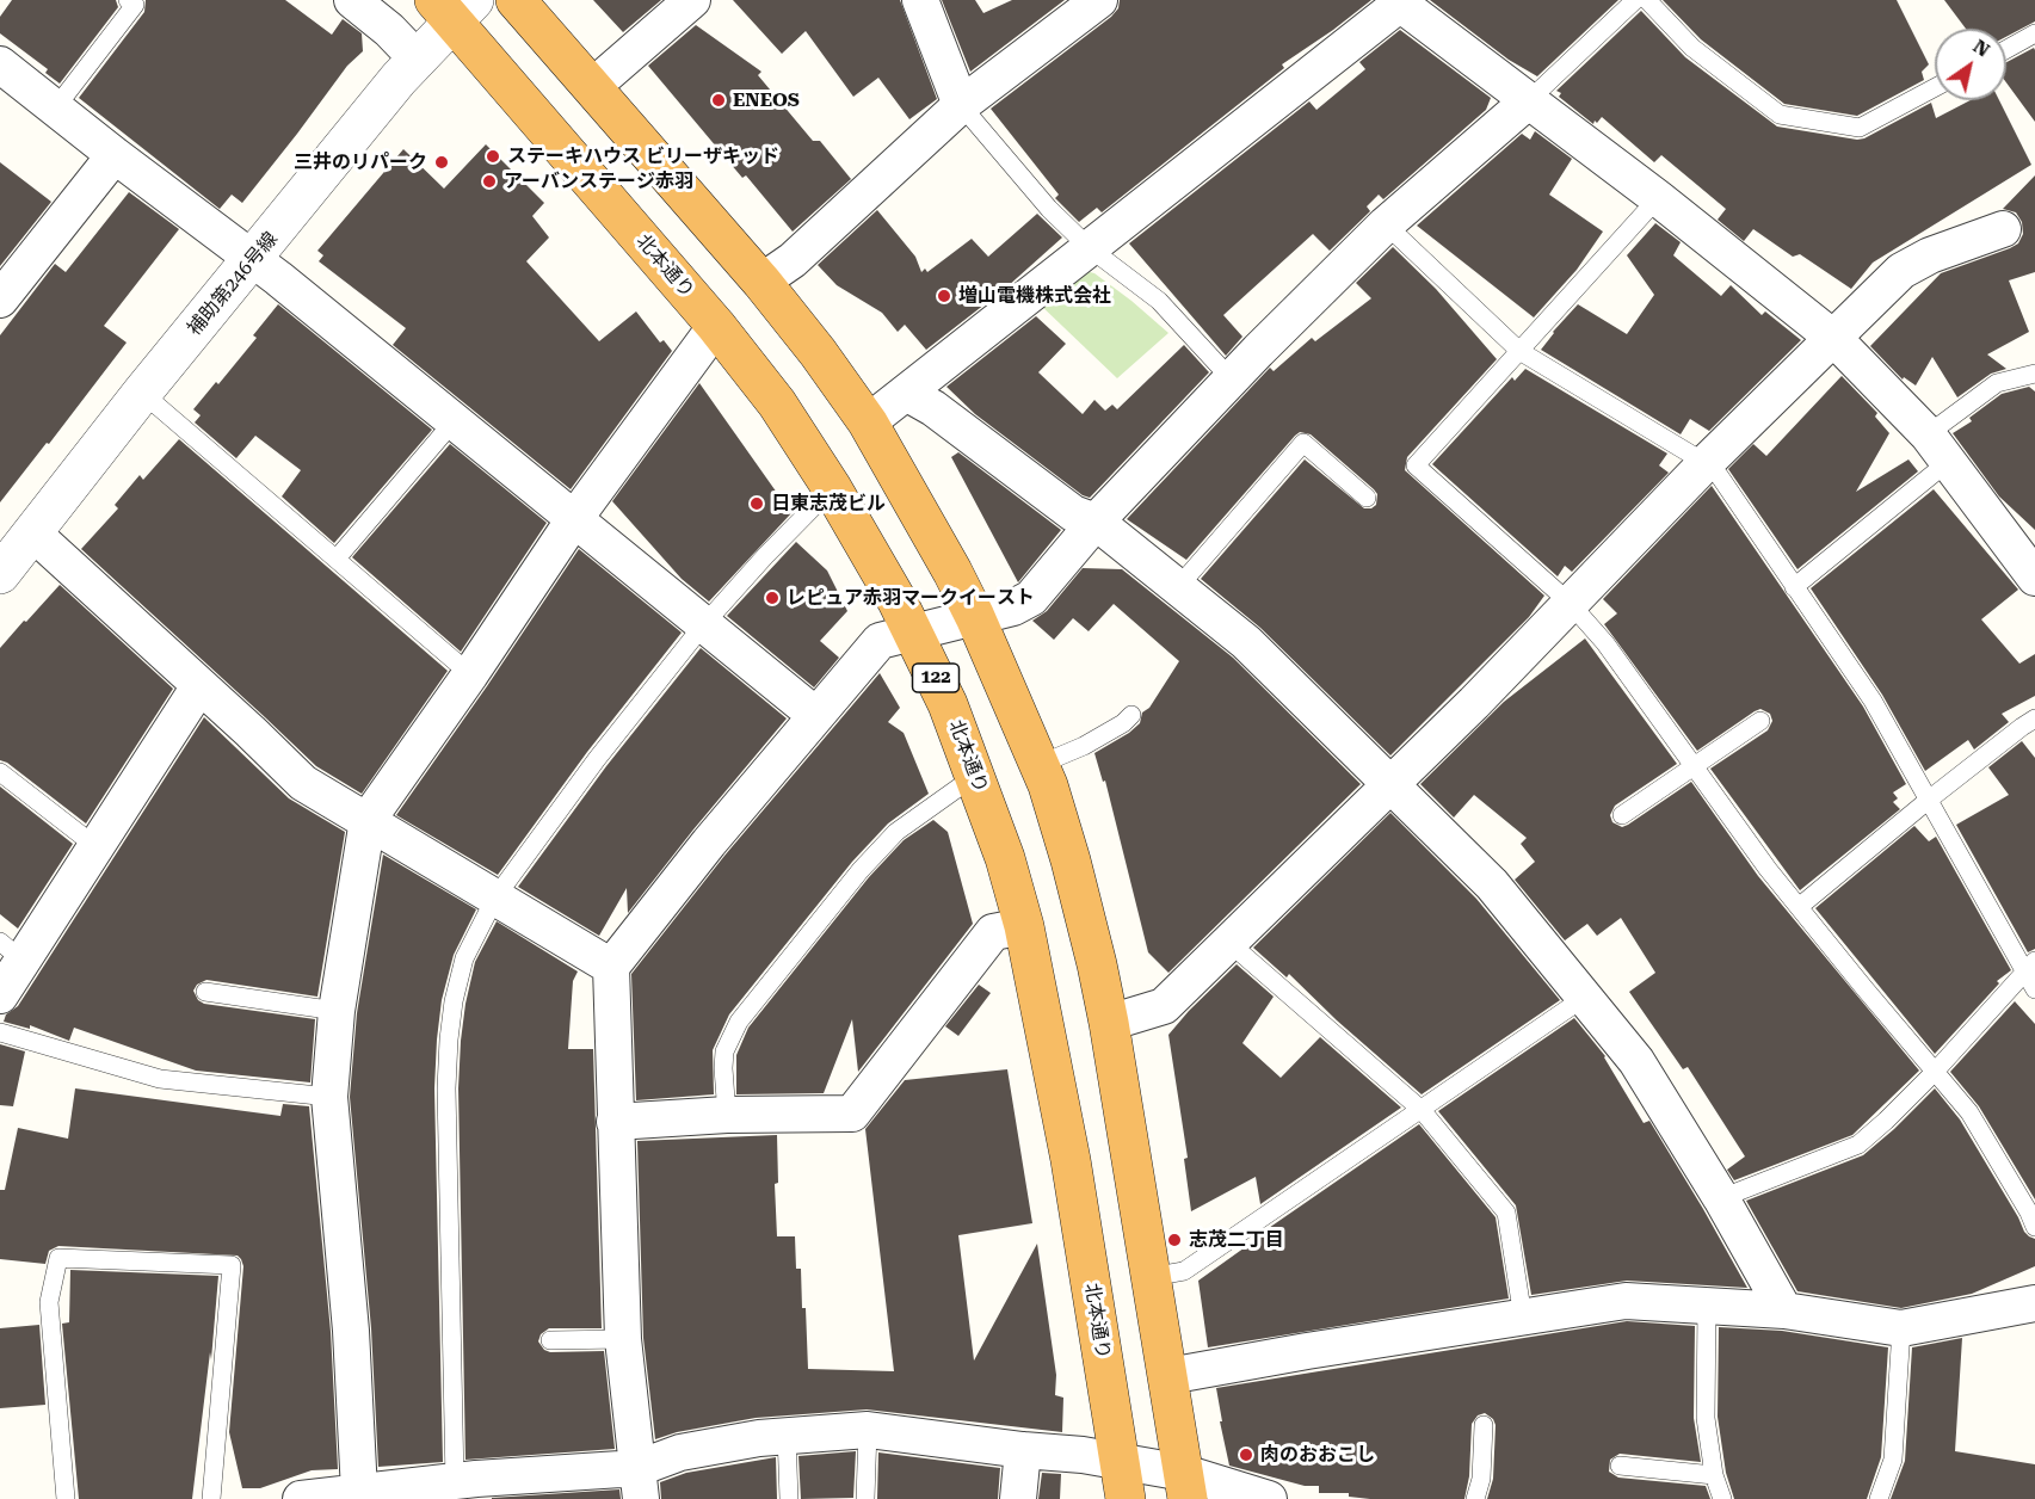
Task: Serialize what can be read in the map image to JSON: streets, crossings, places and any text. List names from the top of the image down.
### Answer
{
  "streets": {
    "highway": ["北本通り", "122"],
    "street": ["補助第246号線"]
  },
  "crossings": [
    ["北本通り", "補助第246号線"]
  ],
  "places": [
    "ENEOS",
    "ステーキハウス ビリーザキッド",
    "三井のリパーク",
    "アーバンステージ赤羽",
    "増山電機株式会社",
    "日東志茂ビル",
    "レピュア赤羽マークイースト",
    "志茂二丁目",
    "肉のおおこし"
  ],
  "north": "top right"
}
